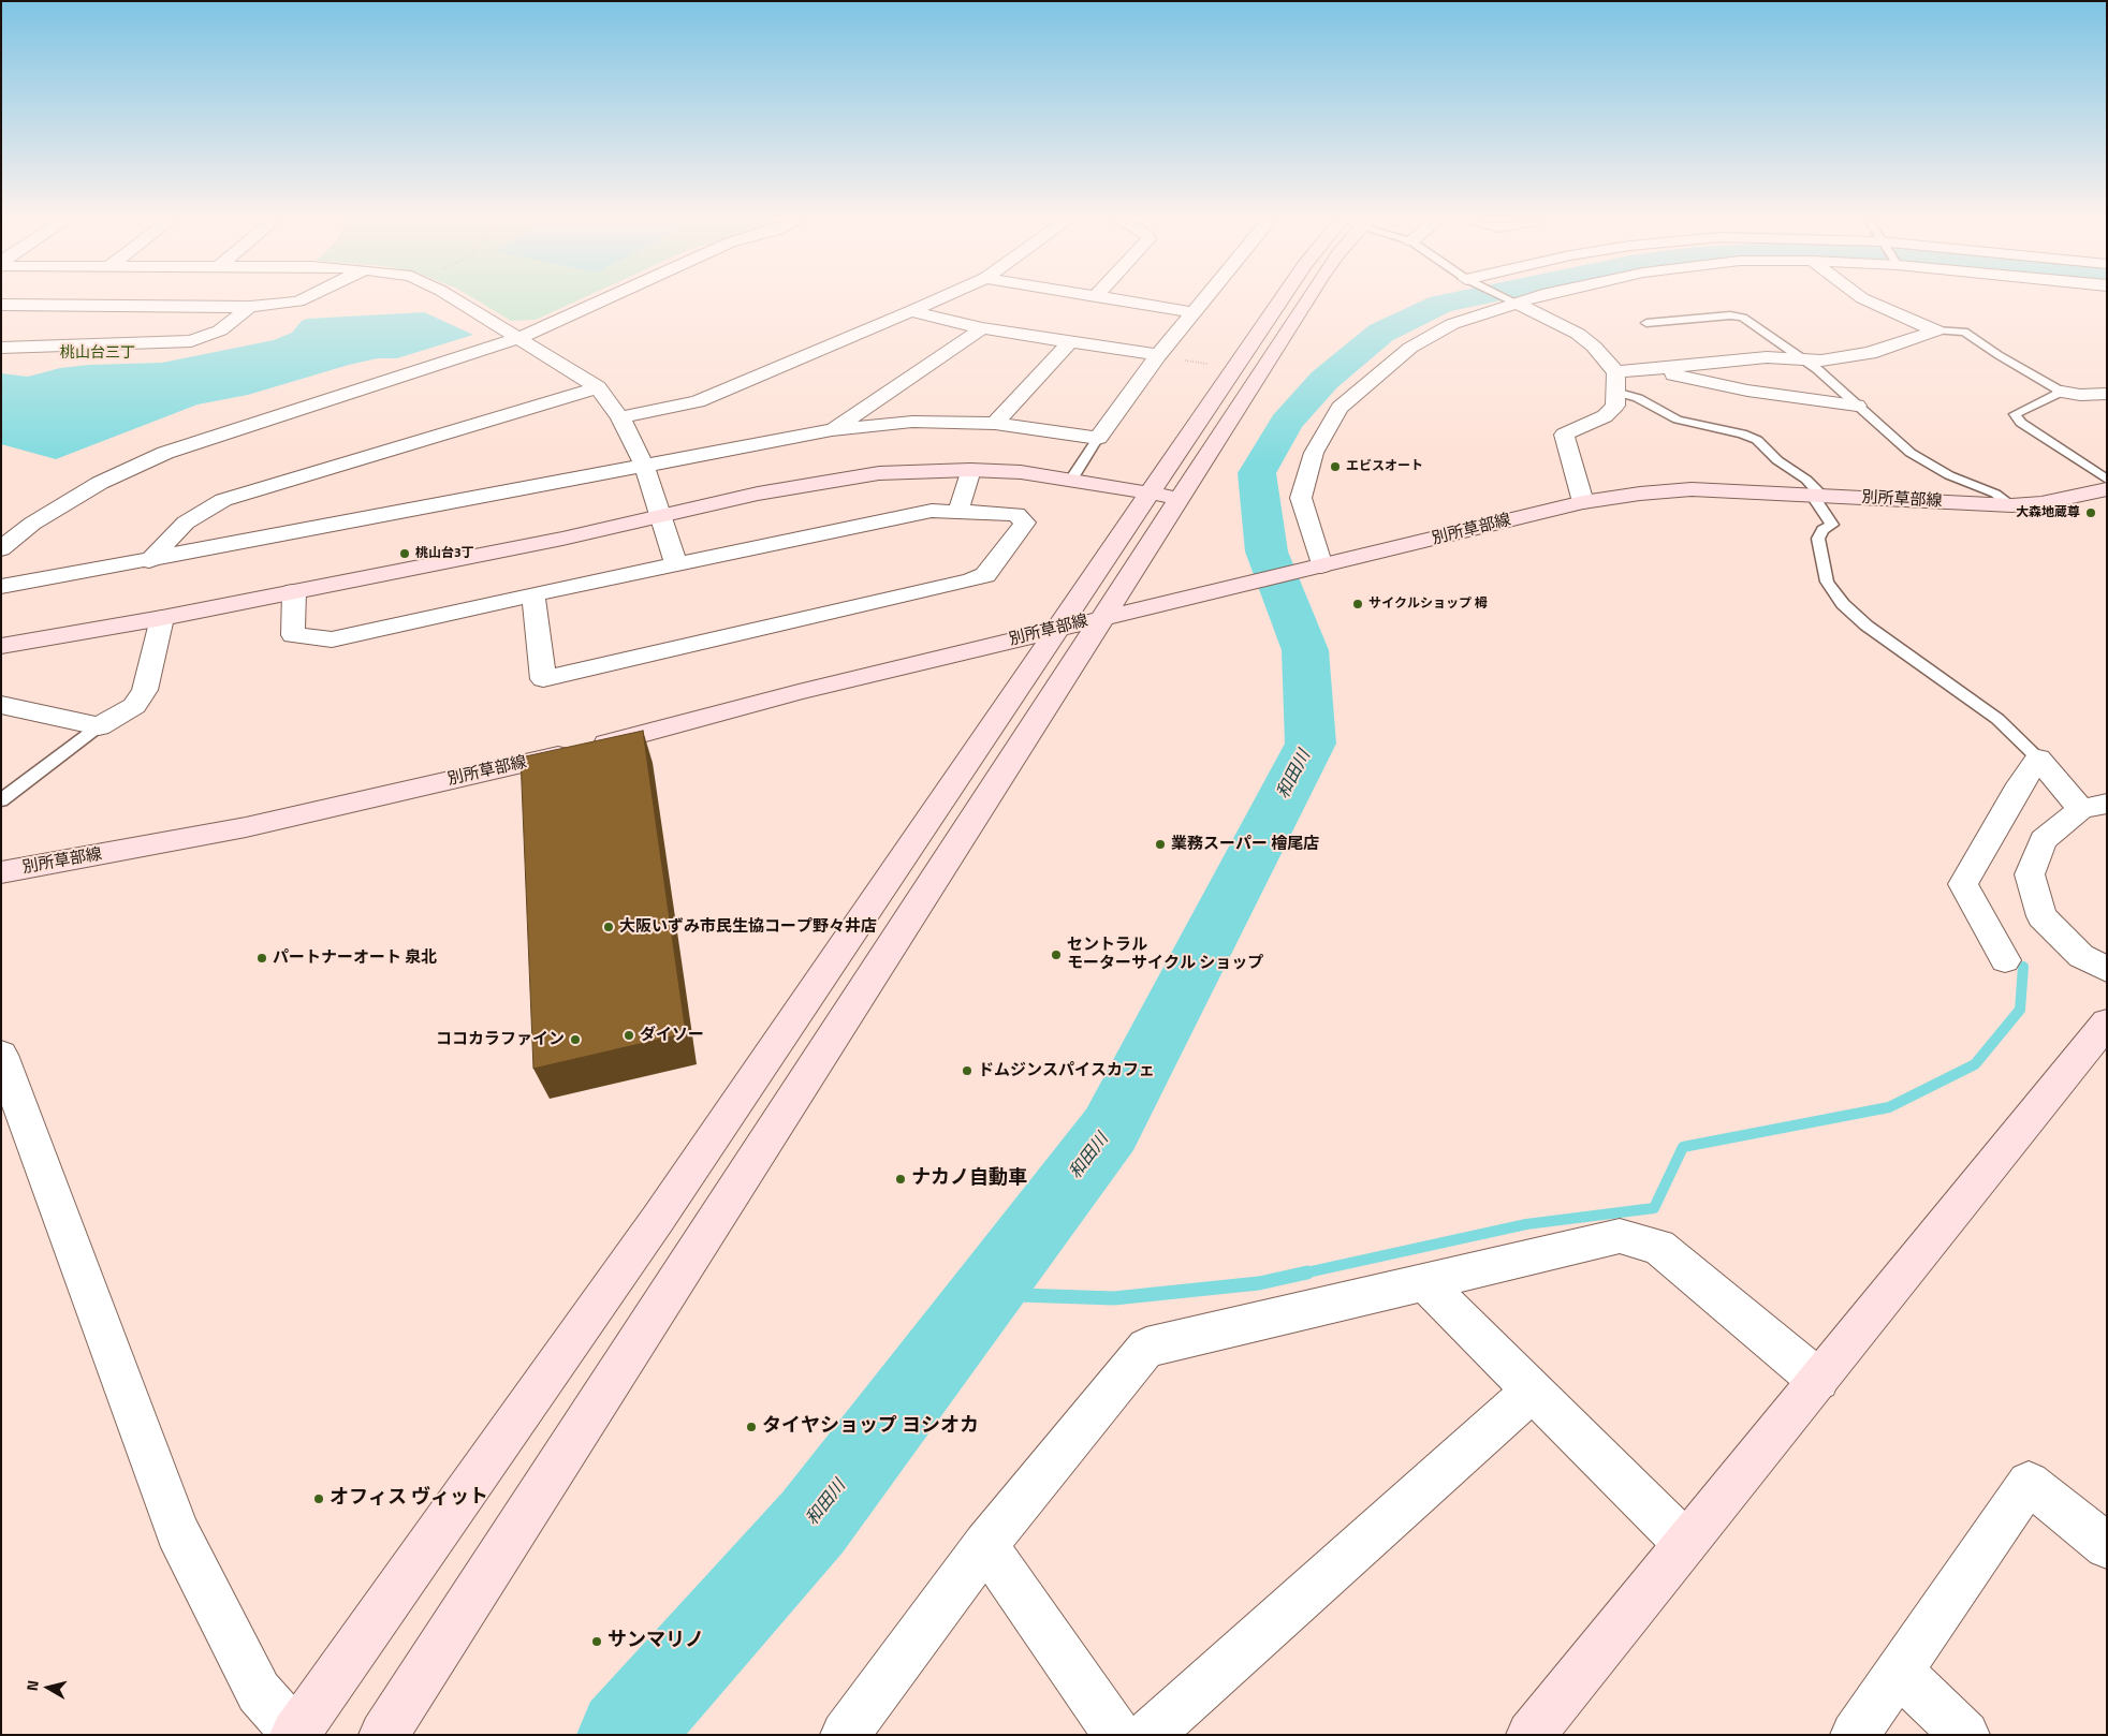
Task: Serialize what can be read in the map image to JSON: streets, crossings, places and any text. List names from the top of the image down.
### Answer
{
  "streets": {
    "street": ["別所草部線"]
  },
  "districts": ["桃山台三丁"],
  "water": ["和田川"],
  "places": [
    "エビスオート",
    "大森地蔵尊",
    "桃山台3丁",
    "サイクルショップ 栂",
    "業務スーパー 檜尾店",
    "大阪いずみ市民生協コープ野々井店",
    "セントラル モーターサイクル ショップ",
    "パートナーオート 泉北",
    "ダイソー",
    "ココカラファイン",
    "ドムジンスパイスカフェ",
    "ナカノ自動車",
    "タイヤショップ ヨシオカ",
    "オフィス ヴィット",
    "サンマリノ"
  ],
  "north": "left"
}
